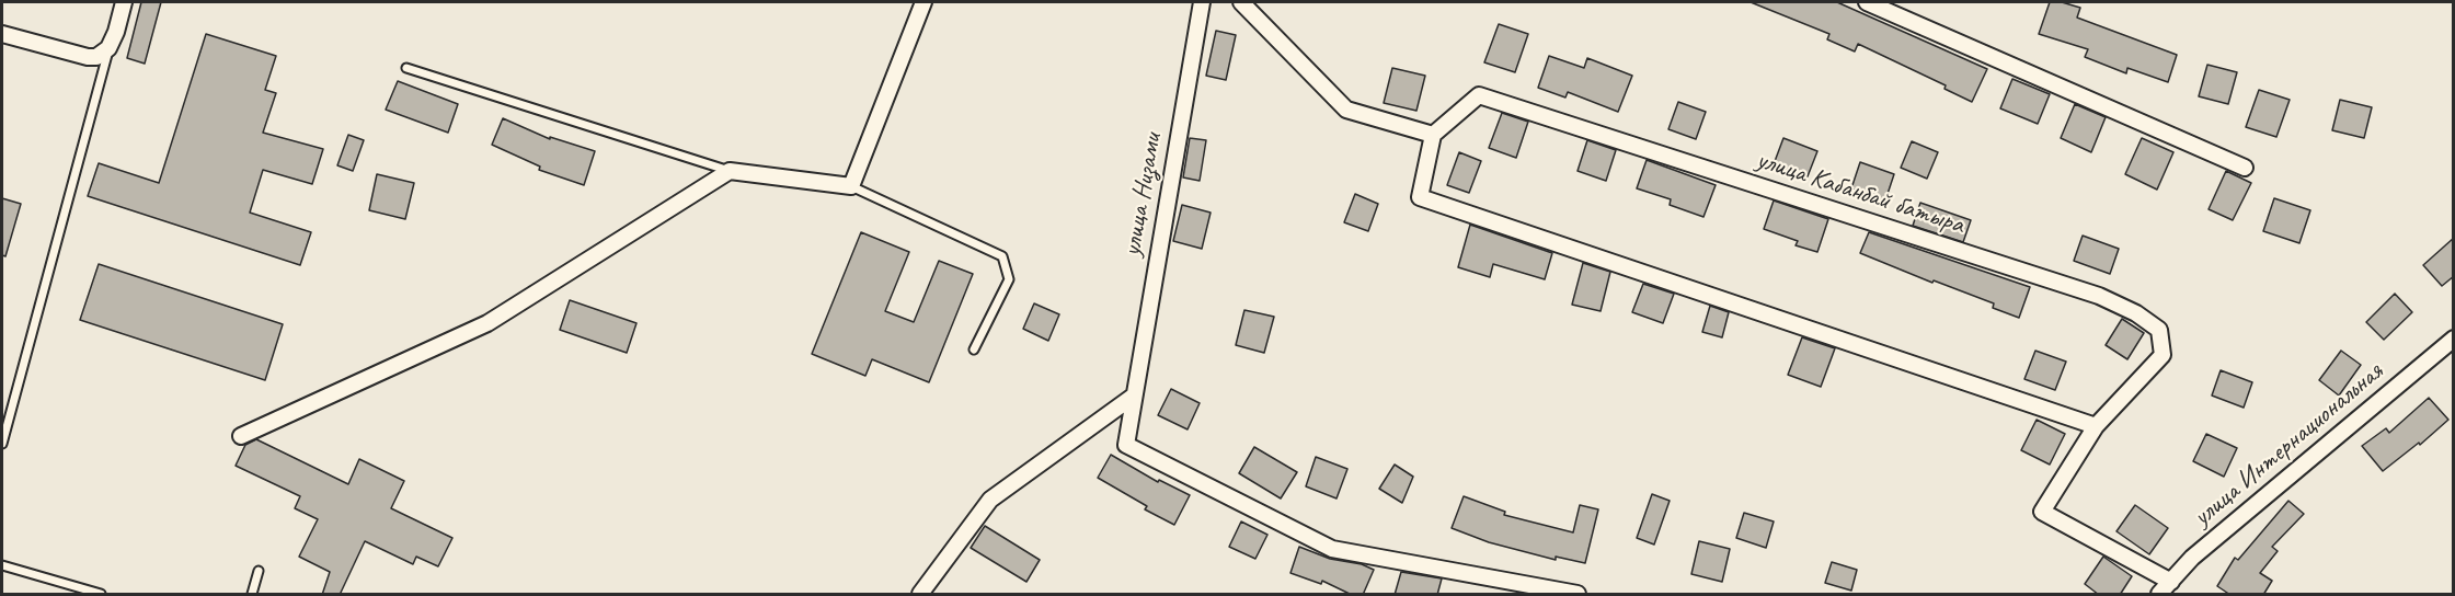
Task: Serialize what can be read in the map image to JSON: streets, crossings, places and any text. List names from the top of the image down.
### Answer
{
  "streets": {
    "street": ["улица Кабанбай батыра", "улица Низами", "улица Интернациональная"]
  },
  "crossings": [
    ["улица Кабанбай батыра", "улица Интернациональная"]
  ]
}
